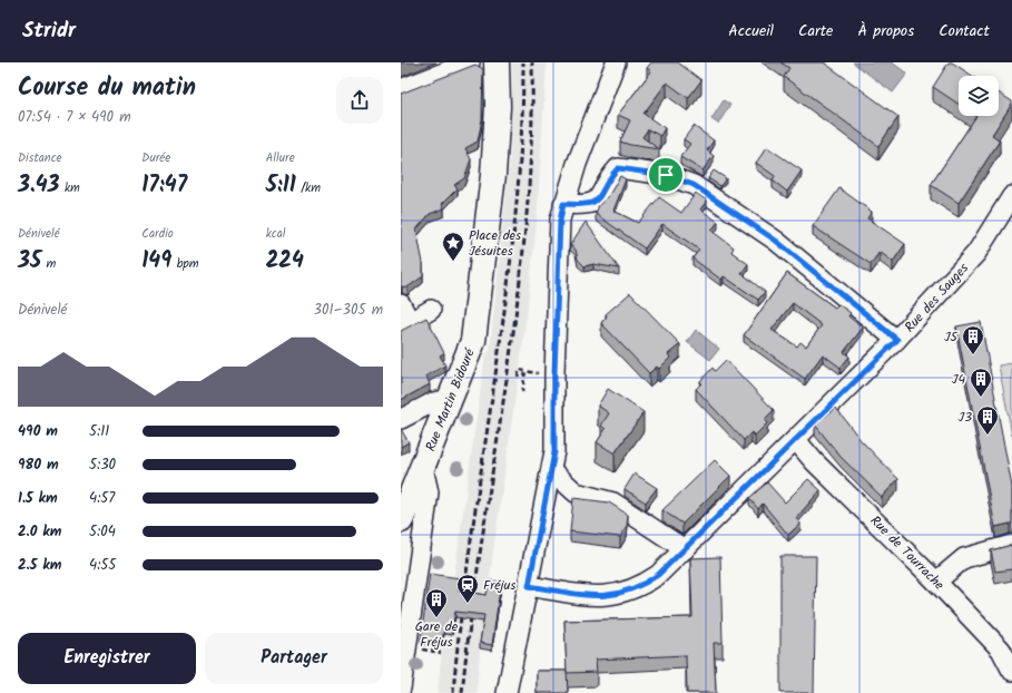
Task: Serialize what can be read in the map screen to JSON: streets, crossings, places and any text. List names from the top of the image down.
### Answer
{
  "streets": {
    "main road": ["Rue Martin Bidouré"],
    "street": ["Rue des Sauges", "Rue de Tourrache"]
  },
  "crossings": [
    ["Rue des Sauges", "Rue de Tourrache"]
  ],
  "places": {
    "place": ["Place des Jésuites"],
    "building": [
      "J5",
      "J4",
      "J3",
      "Gare de Fréjus"
    ],
    "station": ["Fréjus"]
  },
  "page": {
    "header": "Stridr",
    "nav": [
      "Accueil",
      "Carte",
      "À propos",
      "Contact"
    ],
    "heading": ["Course du matin", "07:54 · 7 × 490 m"],
    "stats": [
      ["Distance", "3.43 km"],
      ["Durée", "17:47"],
      ["Allure", "5:11 /km"],
      ["Dénivelé", "35 m"],
      ["Cardio", "149 bpm"],
      ["kcal", "224"]
    ],
    "chart": ["Dénivelé", "301–305 m"],
    "list": [
      {
        "name": "490 m",
        "note": "5:11"
      },
      {
        "name": "980 m",
        "note": "5:30"
      },
      {
        "name": "1.5 km",
        "note": "4:57"
      },
      {
        "name": "2.0 km",
        "note": "5:04"
      },
      {
        "name": "2.5 km",
        "note": "4:55"
      }
    ],
    "buttons": ["Enregistrer", "Partager"]
  }
}
